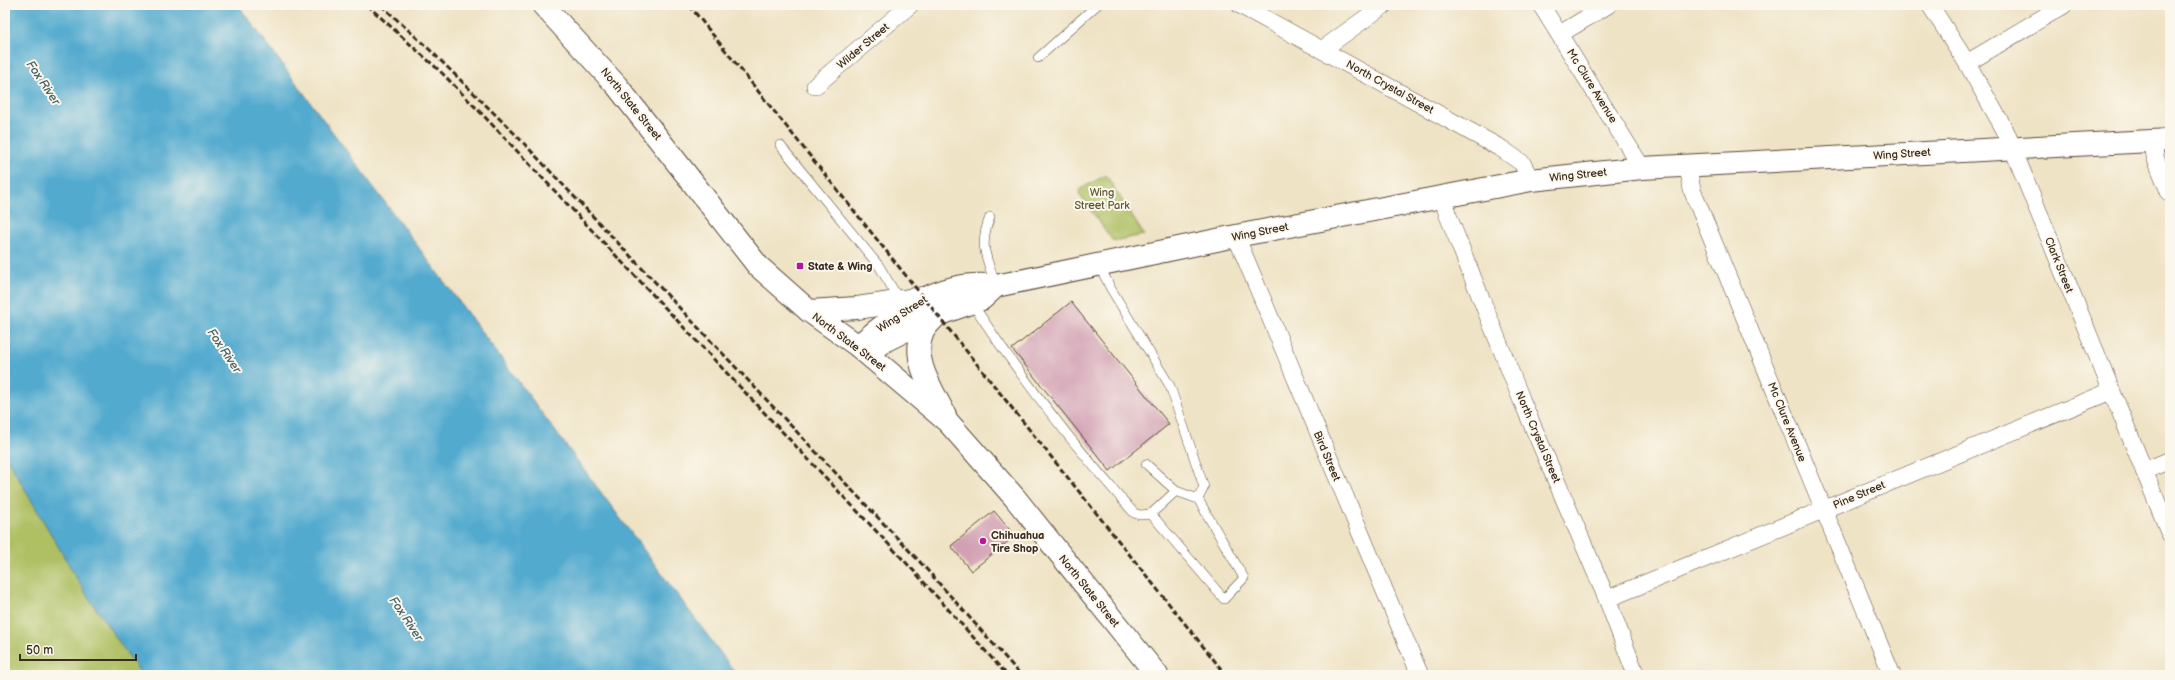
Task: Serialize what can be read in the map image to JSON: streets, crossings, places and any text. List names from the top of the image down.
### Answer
{
  "streets": {
    "street": [
      "Wilder Street",
      "Mc Clure Avenue",
      "North Crystal Street",
      "North State Street",
      "Wing Street",
      "Clark Street",
      "Bird Street",
      "Pine Street"
    ]
  },
  "crossings": [
    ["Mc Clure Avenue", "Wing Street"],
    ["Mc Clure Avenue", "Pine Street"],
    ["North Crystal Street", "Wing Street"],
    ["North Crystal Street", "Pine Street"],
    ["North State Street", "Wing Street"],
    ["Wing Street", "Clark Street"],
    ["Wing Street", "Bird Street"],
    ["Clark Street", "Pine Street"]
  ],
  "water": ["Fox River"],
  "parks": ["Wing Street Park"],
  "places": {
    "transit": ["State & Wing"],
    "other": ["Chihuahua Tire Shop"]
  },
  "scale_bar": "50 m"
}
